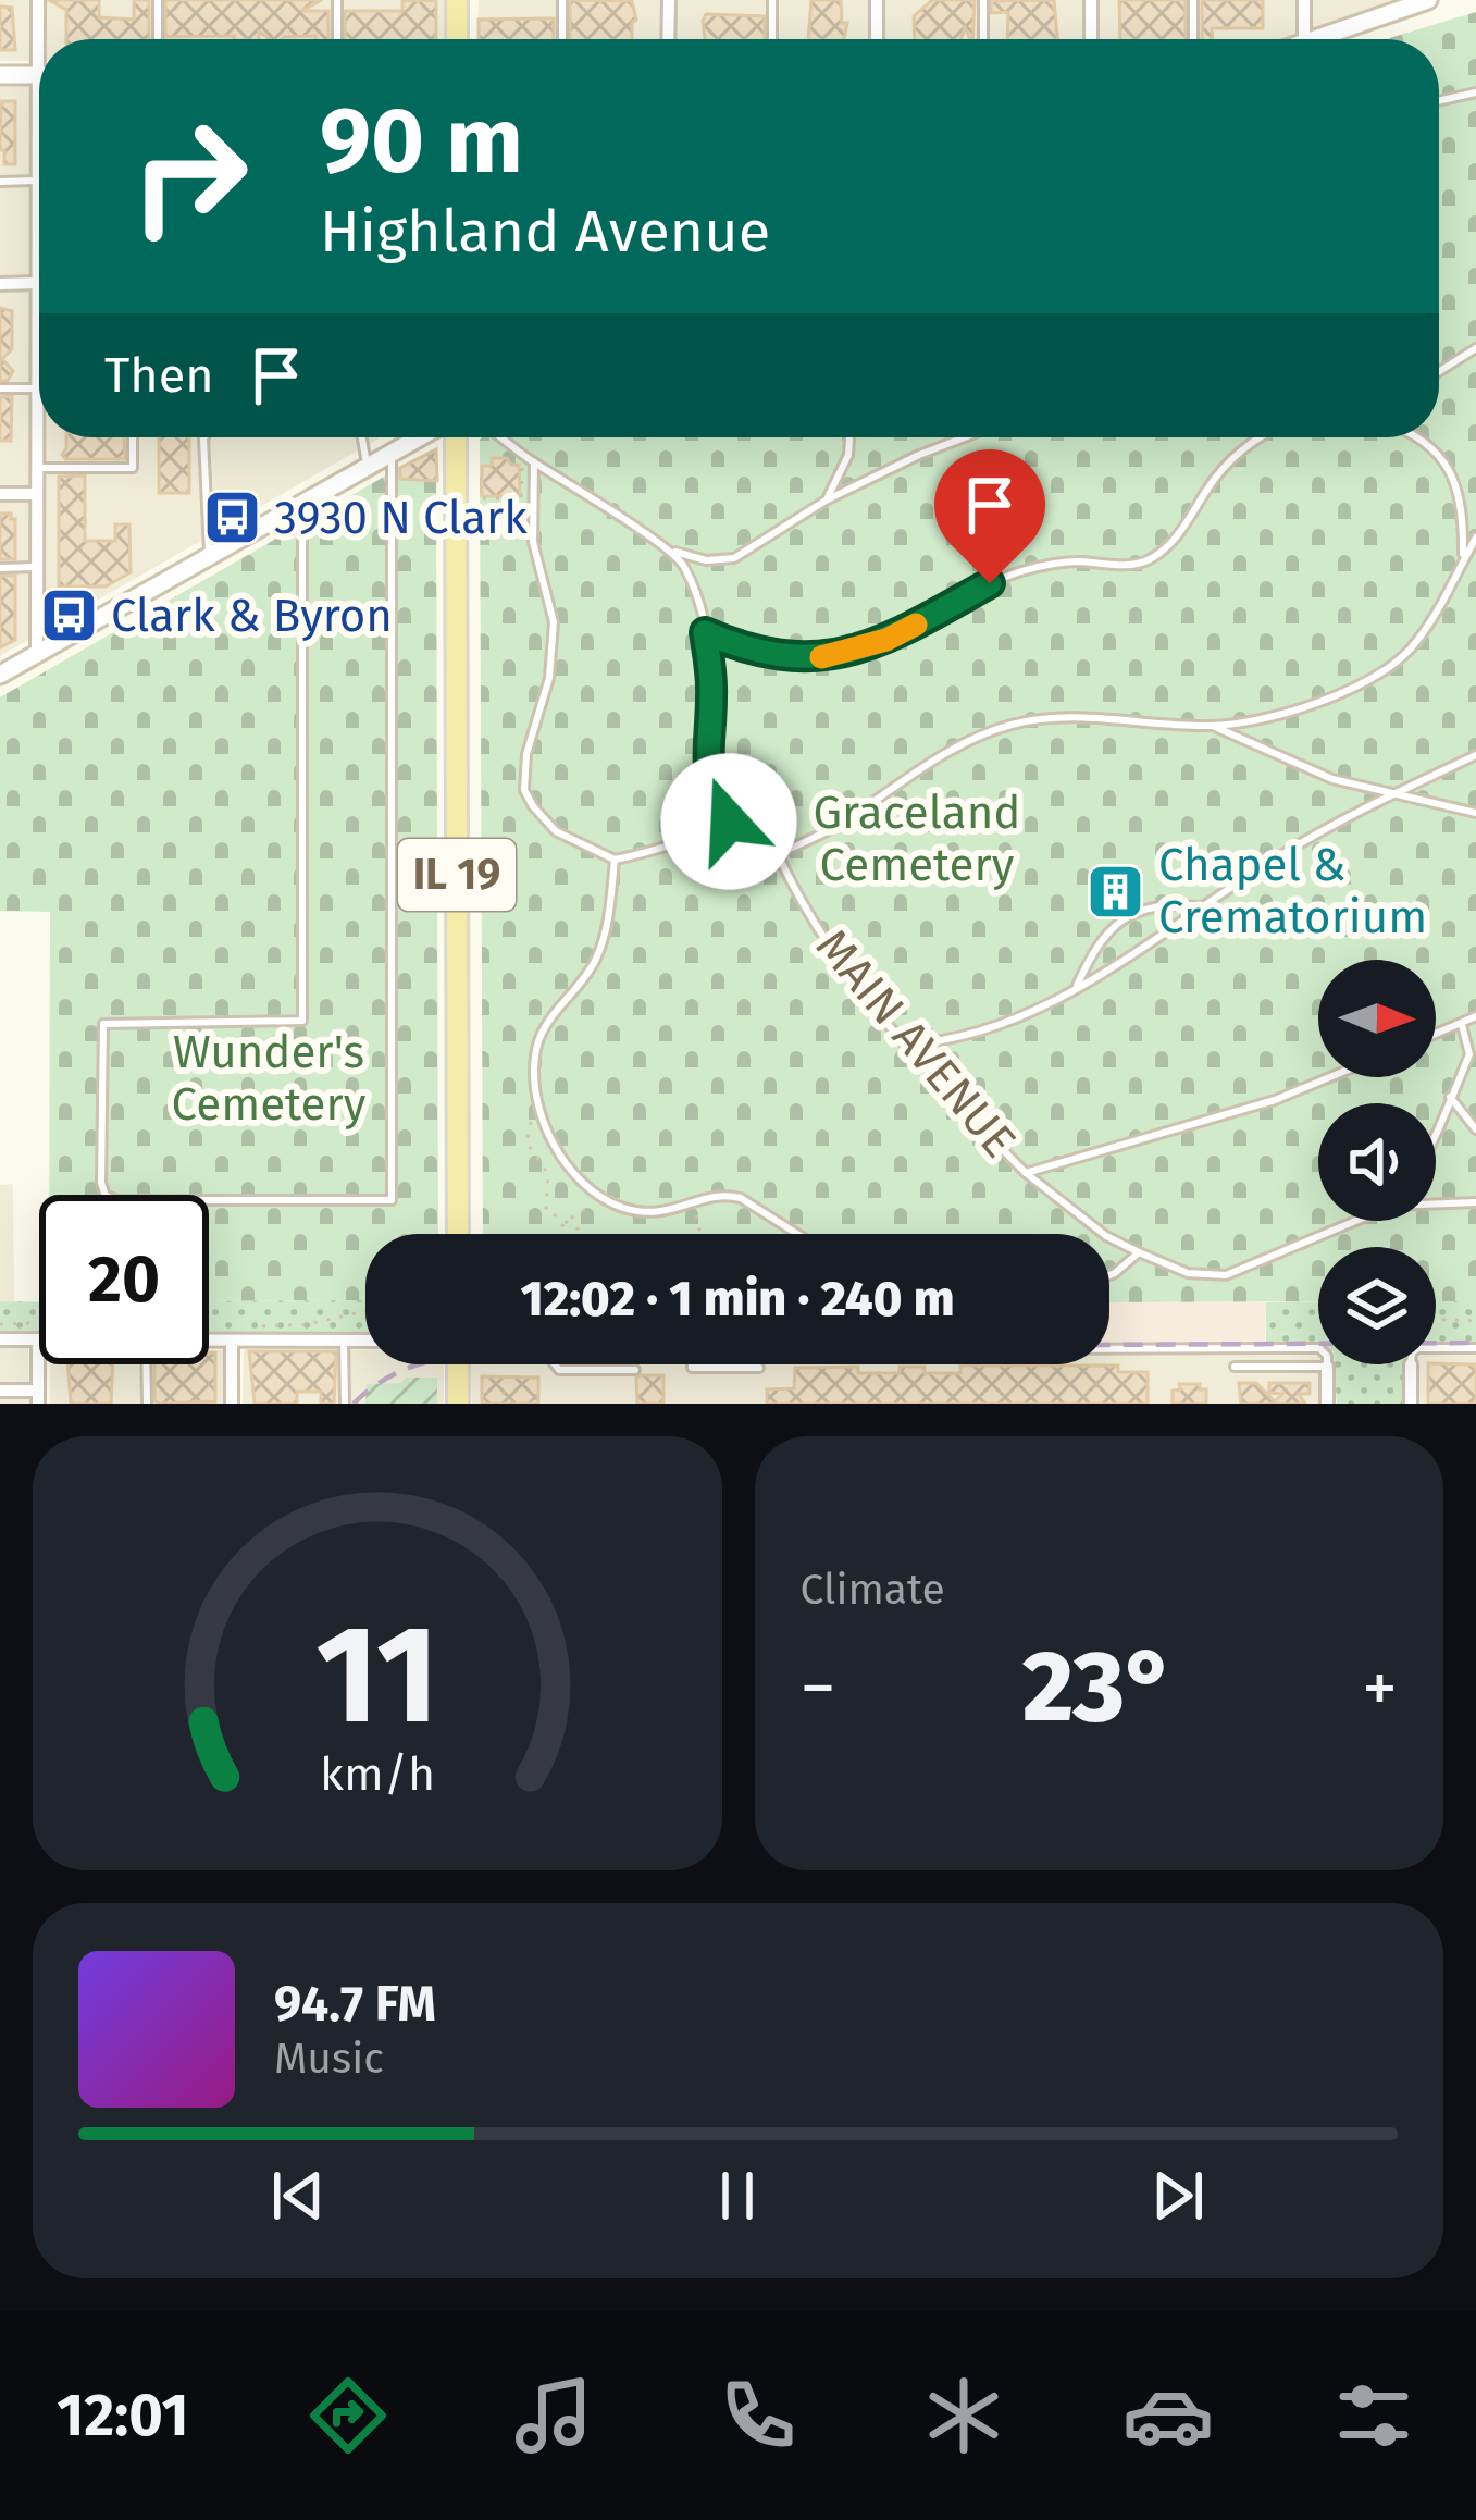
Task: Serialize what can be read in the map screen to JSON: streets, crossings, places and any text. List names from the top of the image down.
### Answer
{
  "streets": {
    "main road": ["IL 19"],
    "lane": ["MAIN AVENUE"]
  },
  "parks": ["Graceland Cemetery", "Wunder's Cemetery"],
  "places": {
    "bus stop": ["3930 N Clark", "Clark & Byron"],
    "building": ["Chapel & Crematorium"]
  },
  "north": "right",
  "page": {
    "turn": ["90 m", "Highland Avenue"],
    "then": "Then",
    "limit": "20",
    "trip": "12:02 · 1 min · 240 m",
    "tile": "Climate",
    "heat": ["−", "23°", "+"],
    "song": ["94.7 FM", "Music"],
    "tabs": "12:01",
    "gauge": ["11", "km/h"]
  }
}
